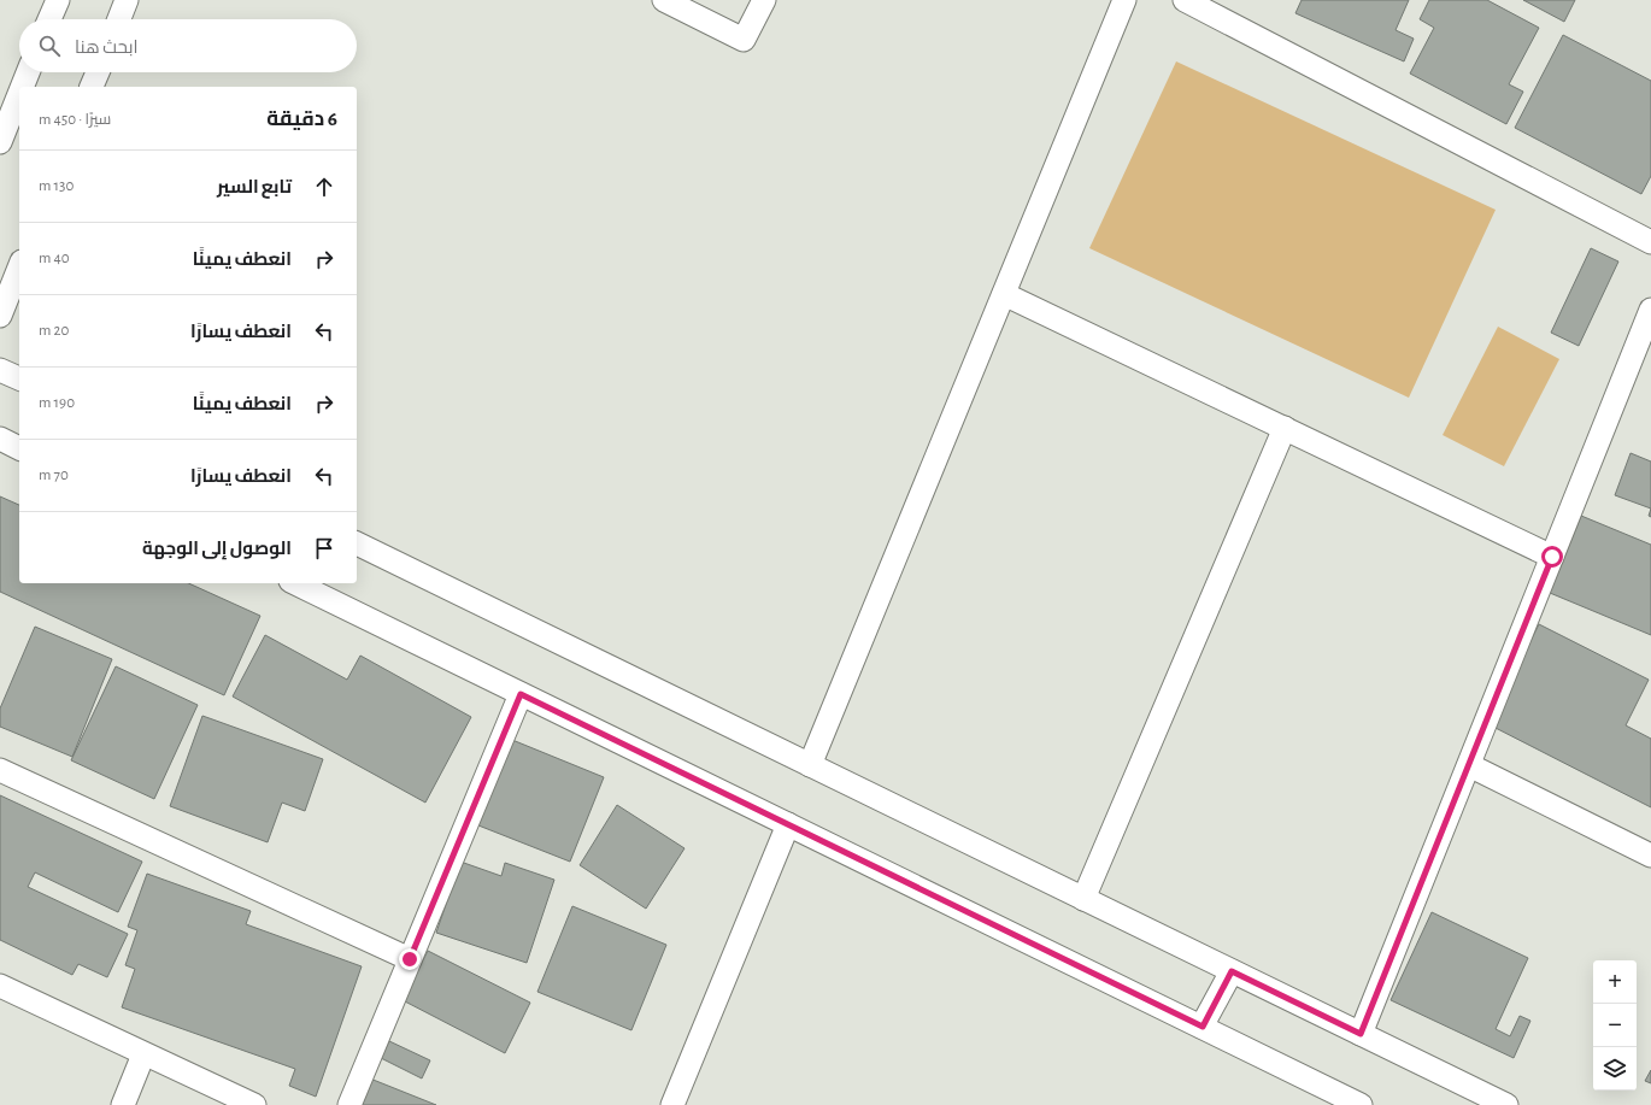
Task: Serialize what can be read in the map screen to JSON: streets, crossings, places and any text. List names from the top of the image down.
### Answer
{
  "page": {
    "search": "ابحث هنا",
    "heading": ["6 دقيقة", "سيرًا · 450 m"],
    "list": [
      ["تابع السير", "130 m"],
      ["انعطف يمينًا", "40 m"],
      ["انعطف يسارًا", "20 m"],
      ["انعطف يمينًا", "190 m"],
      ["انعطف يسارًا", "70 m"],
      "الوصول إلى الوجهة"
    ],
    "map_buttons": ["+", "−"]
  }
}
